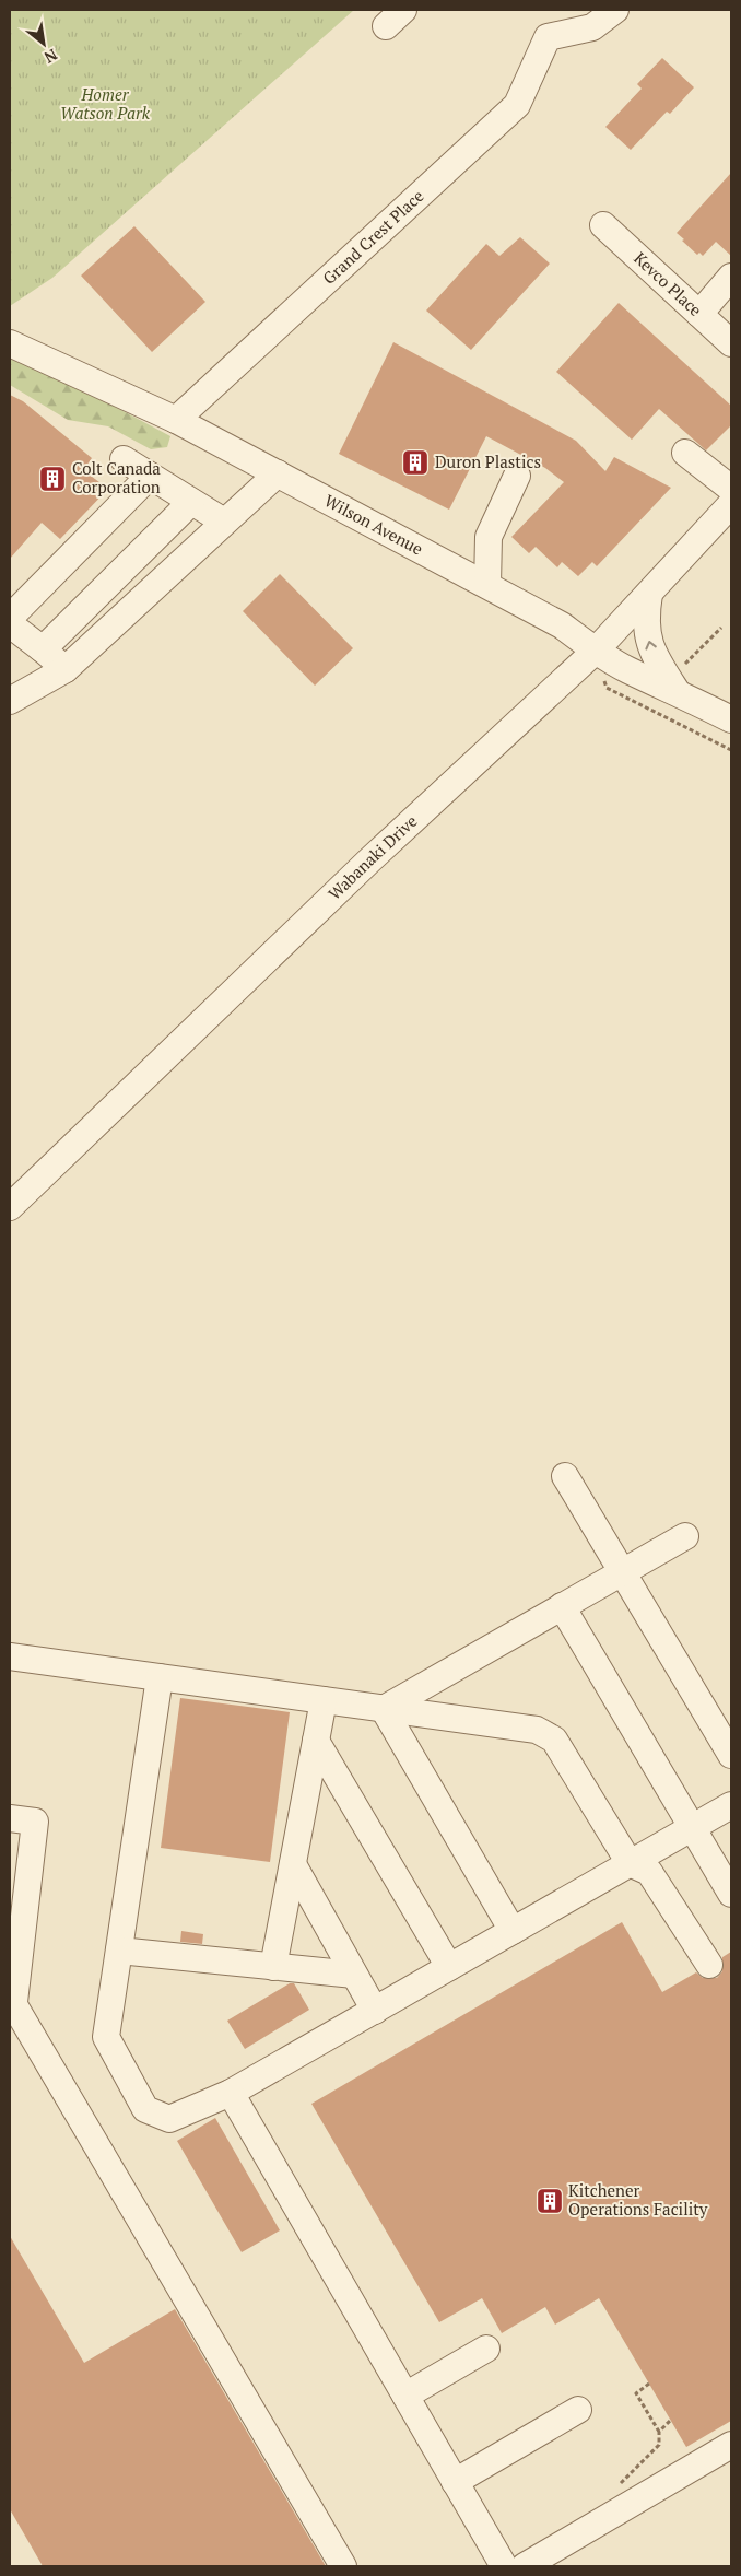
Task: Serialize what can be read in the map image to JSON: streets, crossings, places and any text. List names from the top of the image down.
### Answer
{
  "streets": {
    "street": [
      "Grand Crest Place",
      "Kevco Place",
      "Wilson Avenue",
      "Wabanaki Drive"
    ]
  },
  "crossings": [
    ["Grand Crest Place", "Wilson Avenue"],
    ["Wilson Avenue", "Wabanaki Drive"]
  ],
  "parks": ["Homer Watson Park"],
  "places": {
    "building": ["Duron Plastics", "Colt Canada Corporation", "Kitchener Operations Facility"]
  },
  "north": "bottom right"
}
